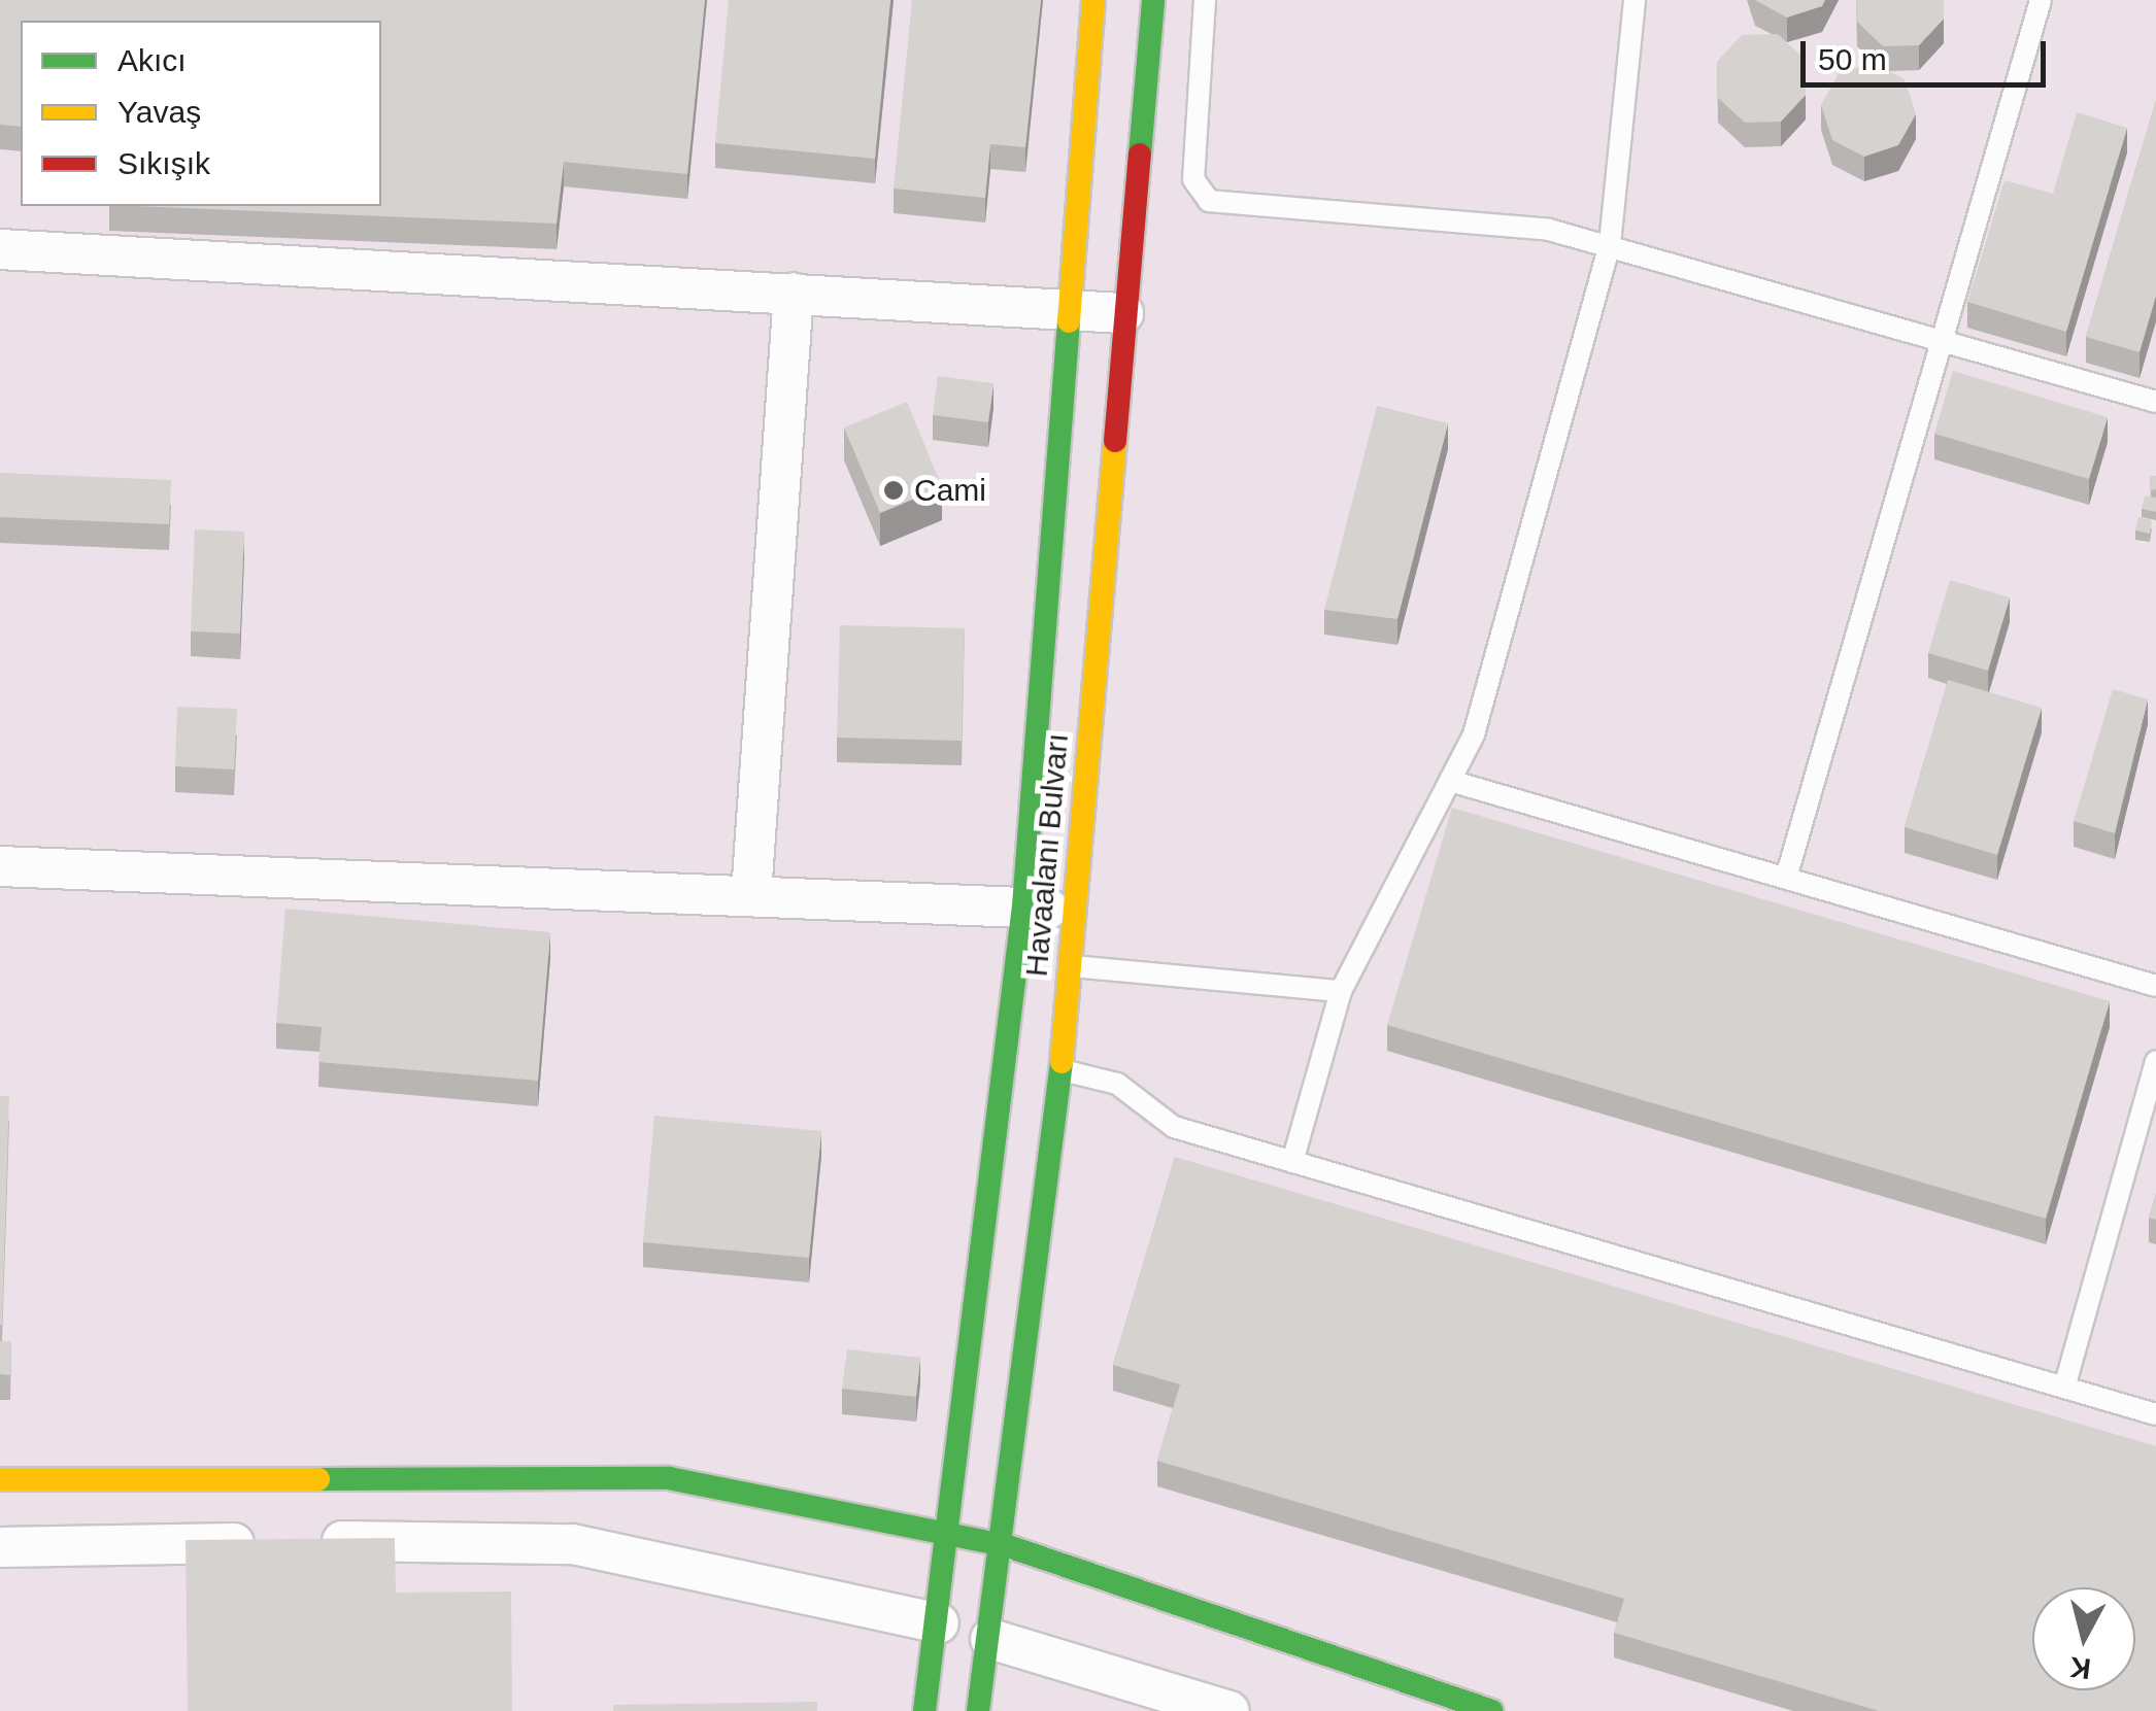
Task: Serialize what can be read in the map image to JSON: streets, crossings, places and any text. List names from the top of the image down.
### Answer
{
  "streets": {
    "main road": ["Havaalanı Bulvarı"]
  },
  "places": ["Cami"],
  "legend": ["Akıcı", "Yavaş", "Sıkışık"],
  "scale_bar": "50 m",
  "north": "bottom"
}
